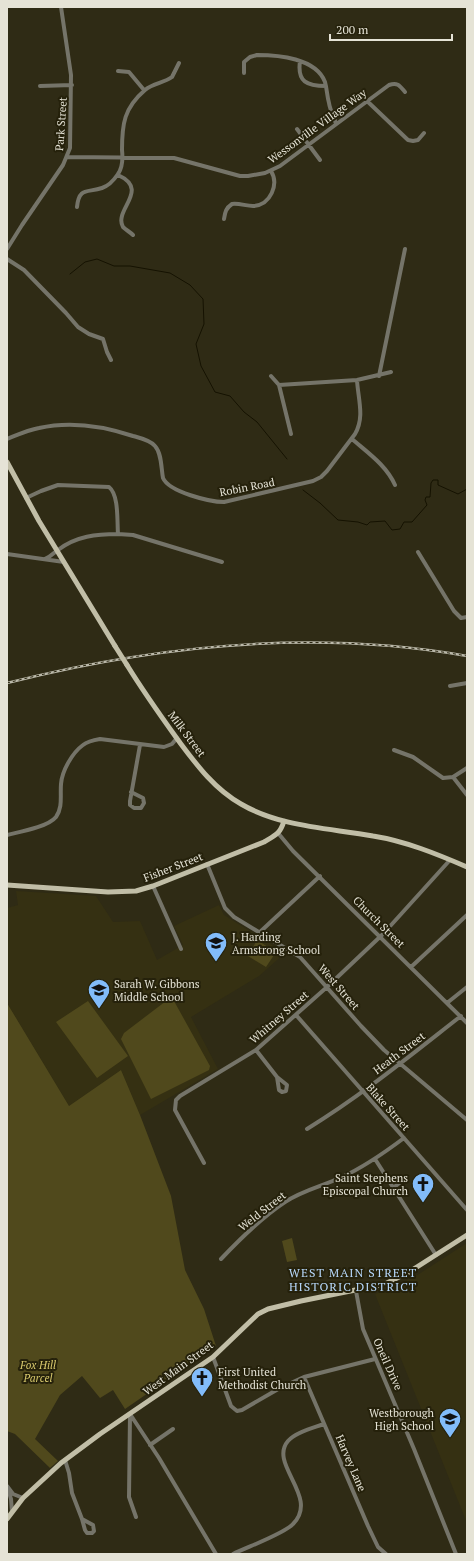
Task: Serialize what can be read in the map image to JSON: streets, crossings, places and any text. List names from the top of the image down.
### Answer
{
  "streets": {
    "main road": ["Milk Street", "Fisher Street", "West Main Street"],
    "street": [
      "Park Street",
      "Wessonville Village Way",
      "Robin Road",
      "Church Street",
      "West Street",
      "Whitney Street",
      "Heath Street",
      "Blake Street",
      "Weld Street",
      "Oneil Drive",
      "Harvey Lane"
    ]
  },
  "crossings": [
    ["Park Street", "Wessonville Village Way"],
    ["Milk Street", "Whitney Street"],
    ["Fisher Street", "Church Street"],
    ["Fisher Street", "West Street"],
    ["Church Street", "Whitney Street"],
    ["Church Street", "Heath Street"],
    ["West Street", "Whitney Street"],
    ["West Street", "Heath Street"],
    ["Whitney Street", "Blake Street"],
    ["Heath Street", "Blake Street"],
    ["Blake Street", "Weld Street"],
    ["Oneil Drive", "West Main Street"]
  ],
  "districts": ["WEST MAIN STREET HISTORIC DISTRICT"],
  "parks": ["Fox Hill Parcel"],
  "places": {
    "school or university": ["J. Harding Armstrong School", "Sarah W. Gibbons Middle School", "Westborough High School"],
    "church": ["Saint Stephens Episcopal Church", "First United Methodist Church"]
  },
  "scale_bar": "200 m"
}
